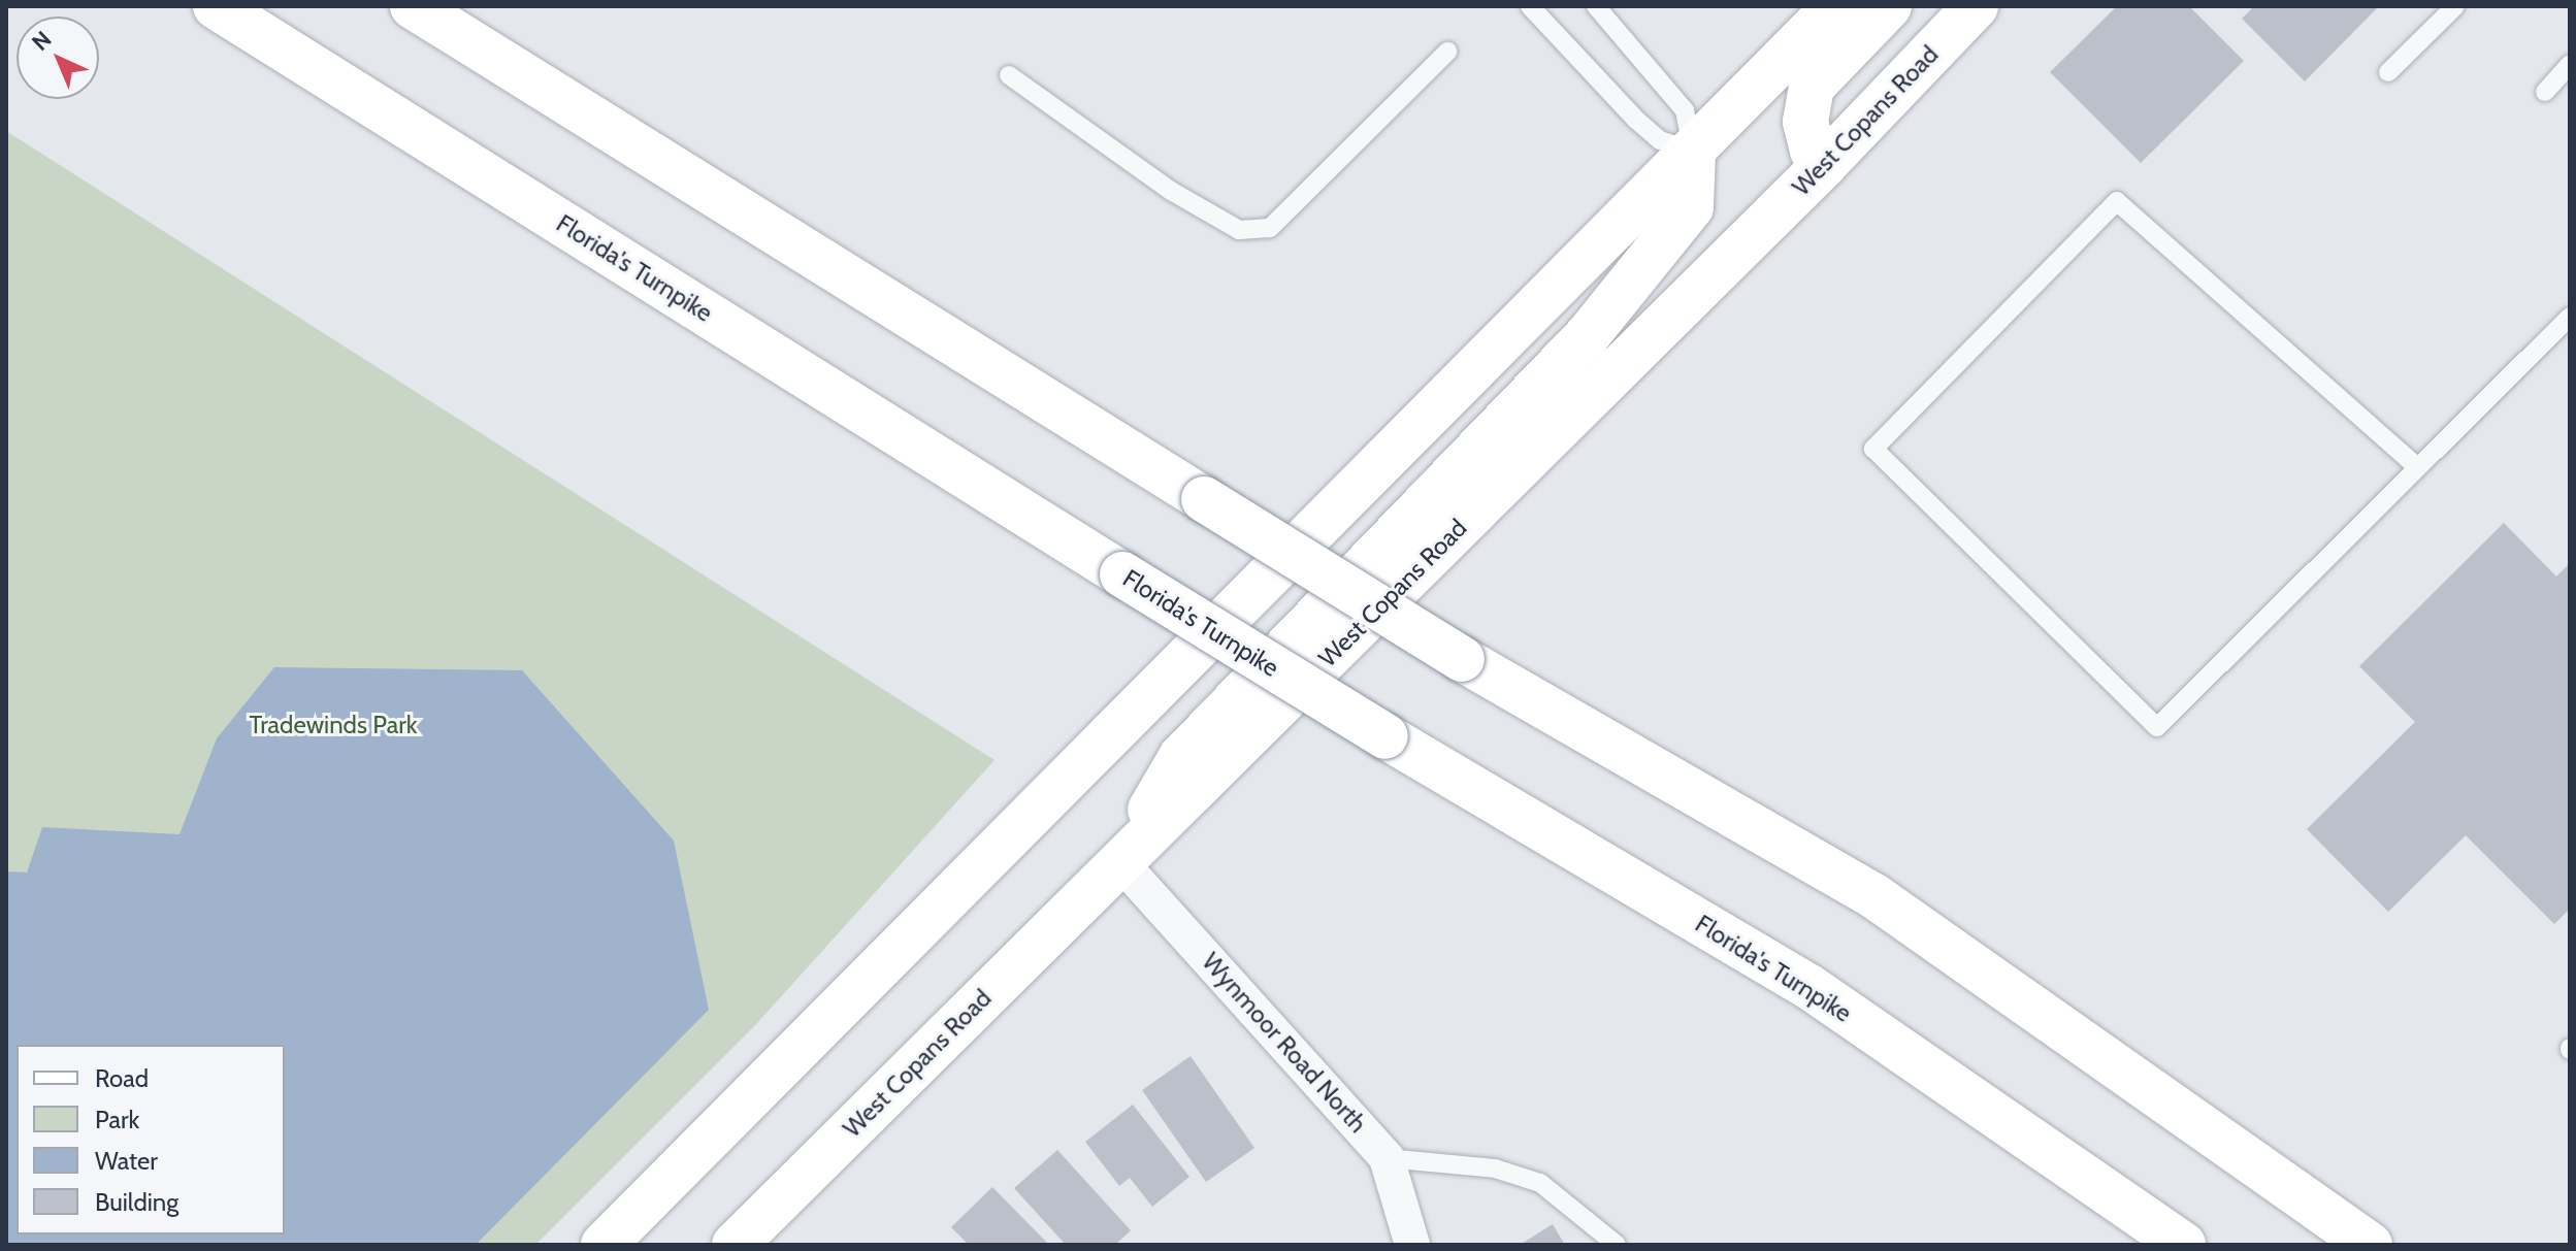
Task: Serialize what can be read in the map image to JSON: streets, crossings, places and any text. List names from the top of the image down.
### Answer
{
  "streets": {
    "main road": ["West Copans Road", "Florida's Turnpike"],
    "street": ["Wynmoor Road North"]
  },
  "crossings": [
    ["West Copans Road", "Wynmoor Road North"]
  ],
  "parks": ["Tradewinds Park"],
  "legend": [
    "Road",
    "Park",
    "Water",
    "Building"
  ],
  "north": "top left"
}
